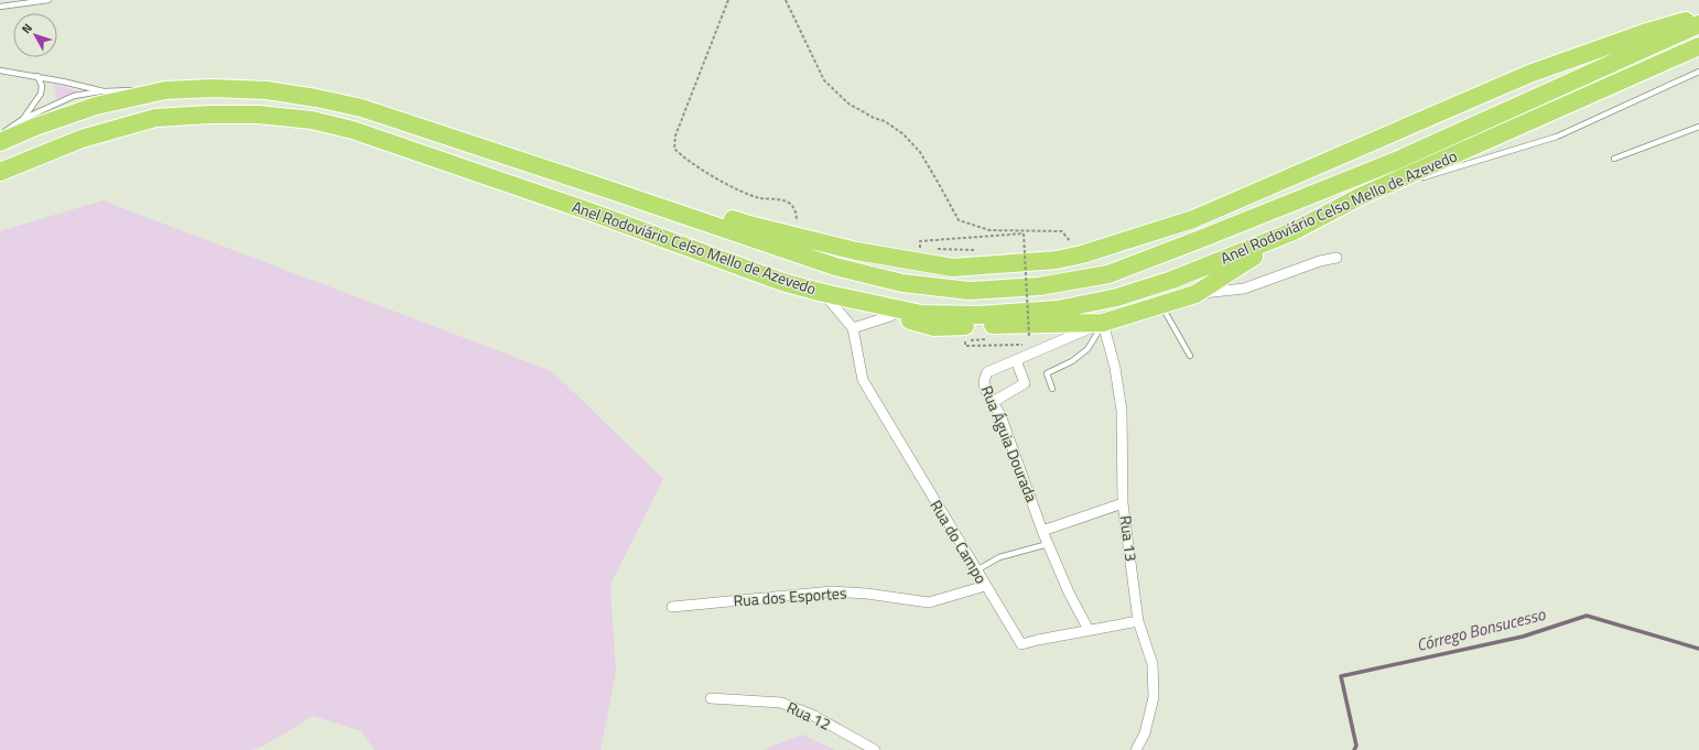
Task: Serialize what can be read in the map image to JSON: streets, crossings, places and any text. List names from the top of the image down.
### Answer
{
  "streets": {
    "highway": ["Anel Rodoviário Celso Mello de Azevedo"],
    "street": [
      "Rua Águia Dourada",
      "Rua 13",
      "Rua do Campo",
      "Rua dos Esportes",
      "Rua 12"
    ]
  },
  "crossings": [
    ["Anel Rodoviário Celso Mello de Azevedo", "Rua do Campo"],
    ["Rua Águia Dourada", "Rua 13"],
    ["Rua Águia Dourada", "Rua do Campo"],
    ["Rua 13", "Rua do Campo"],
    ["Rua do Campo", "Rua dos Esportes"]
  ],
  "water": ["Córrego Bonsucesso"],
  "north": "top left"
}
